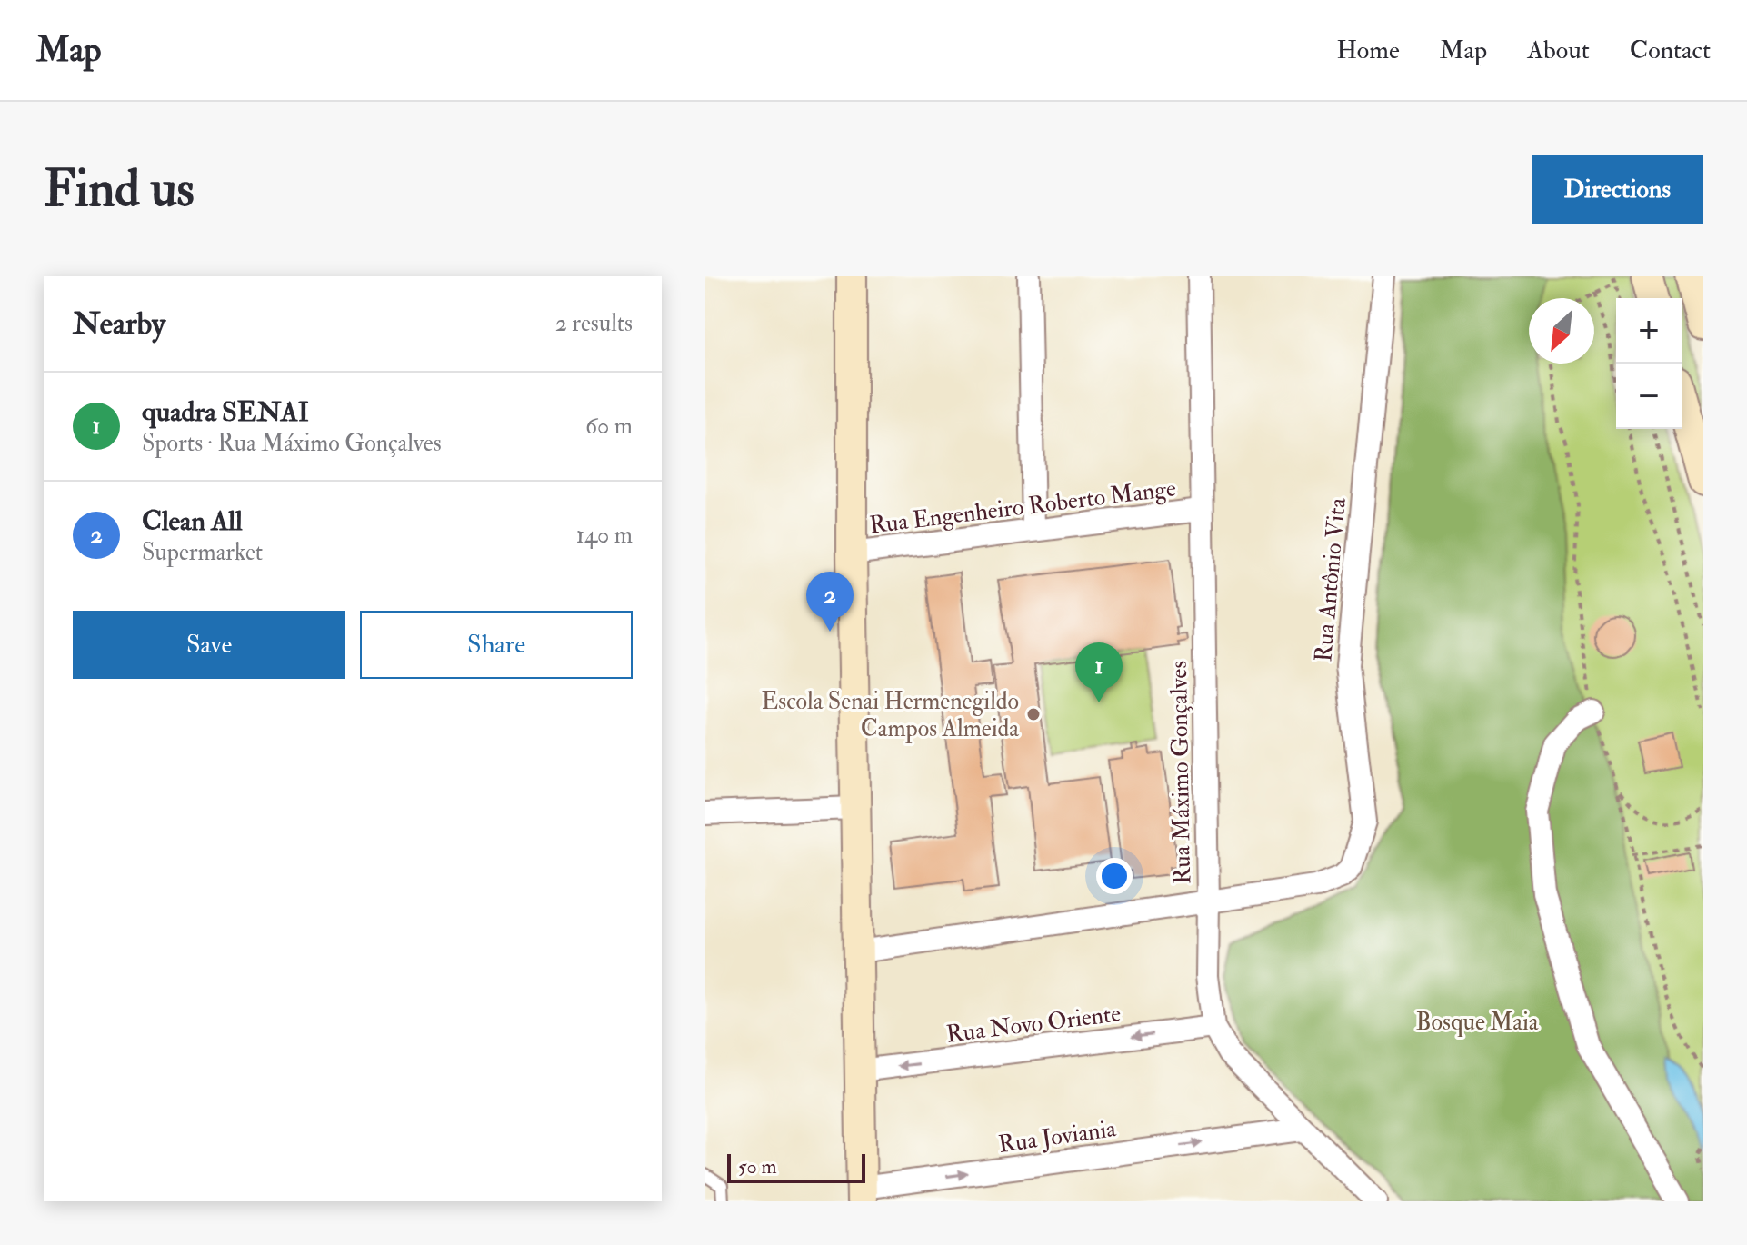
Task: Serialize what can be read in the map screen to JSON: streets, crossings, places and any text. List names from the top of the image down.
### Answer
{
  "streets": {
    "street": [
      "Rua Engenheiro Roberto Mange",
      "Rua Antônio Vita",
      "Rua Máximo Gonçalves",
      "Rua Novo Oriente",
      "Rua Joviania"
    ]
  },
  "crossings": [
    ["Rua Engenheiro Roberto Mange", "Rua Máximo Gonçalves"],
    ["Rua Antônio Vita", "Rua Máximo Gonçalves"],
    ["Rua Máximo Gonçalves", "Rua Novo Oriente"],
    ["Rua Máximo Gonçalves", "Rua Joviania"]
  ],
  "one_way": ["Rua Novo Oriente", "Rua Joviania"],
  "parks": ["Bosque Maia"],
  "places": ["Escola Senai Hermenegildo Campos Almeida"],
  "scale_bar": "50 m",
  "north": "bottom left",
  "page": {
    "header": "Map",
    "nav": [
      "Home",
      "Map",
      "About",
      "Contact"
    ],
    "buttons": [
      "Directions",
      ["Save", "Share"]
    ],
    "title": "Find us",
    "heading": ["Nearby", "2 results"],
    "map_buttons": ["+", "−"],
    "list": [
      {
        "mark": "1",
        "name": "quadra SENAI",
        "note": "Sports · Rua Máximo Gonçalves",
        "value": "60 m"
      },
      {
        "mark": "2",
        "name": "Clean All",
        "note": "Supermarket",
        "value": "140 m"
      }
    ],
    "pins": ["2", "1"],
    "scale": "50 m"
  }
}
